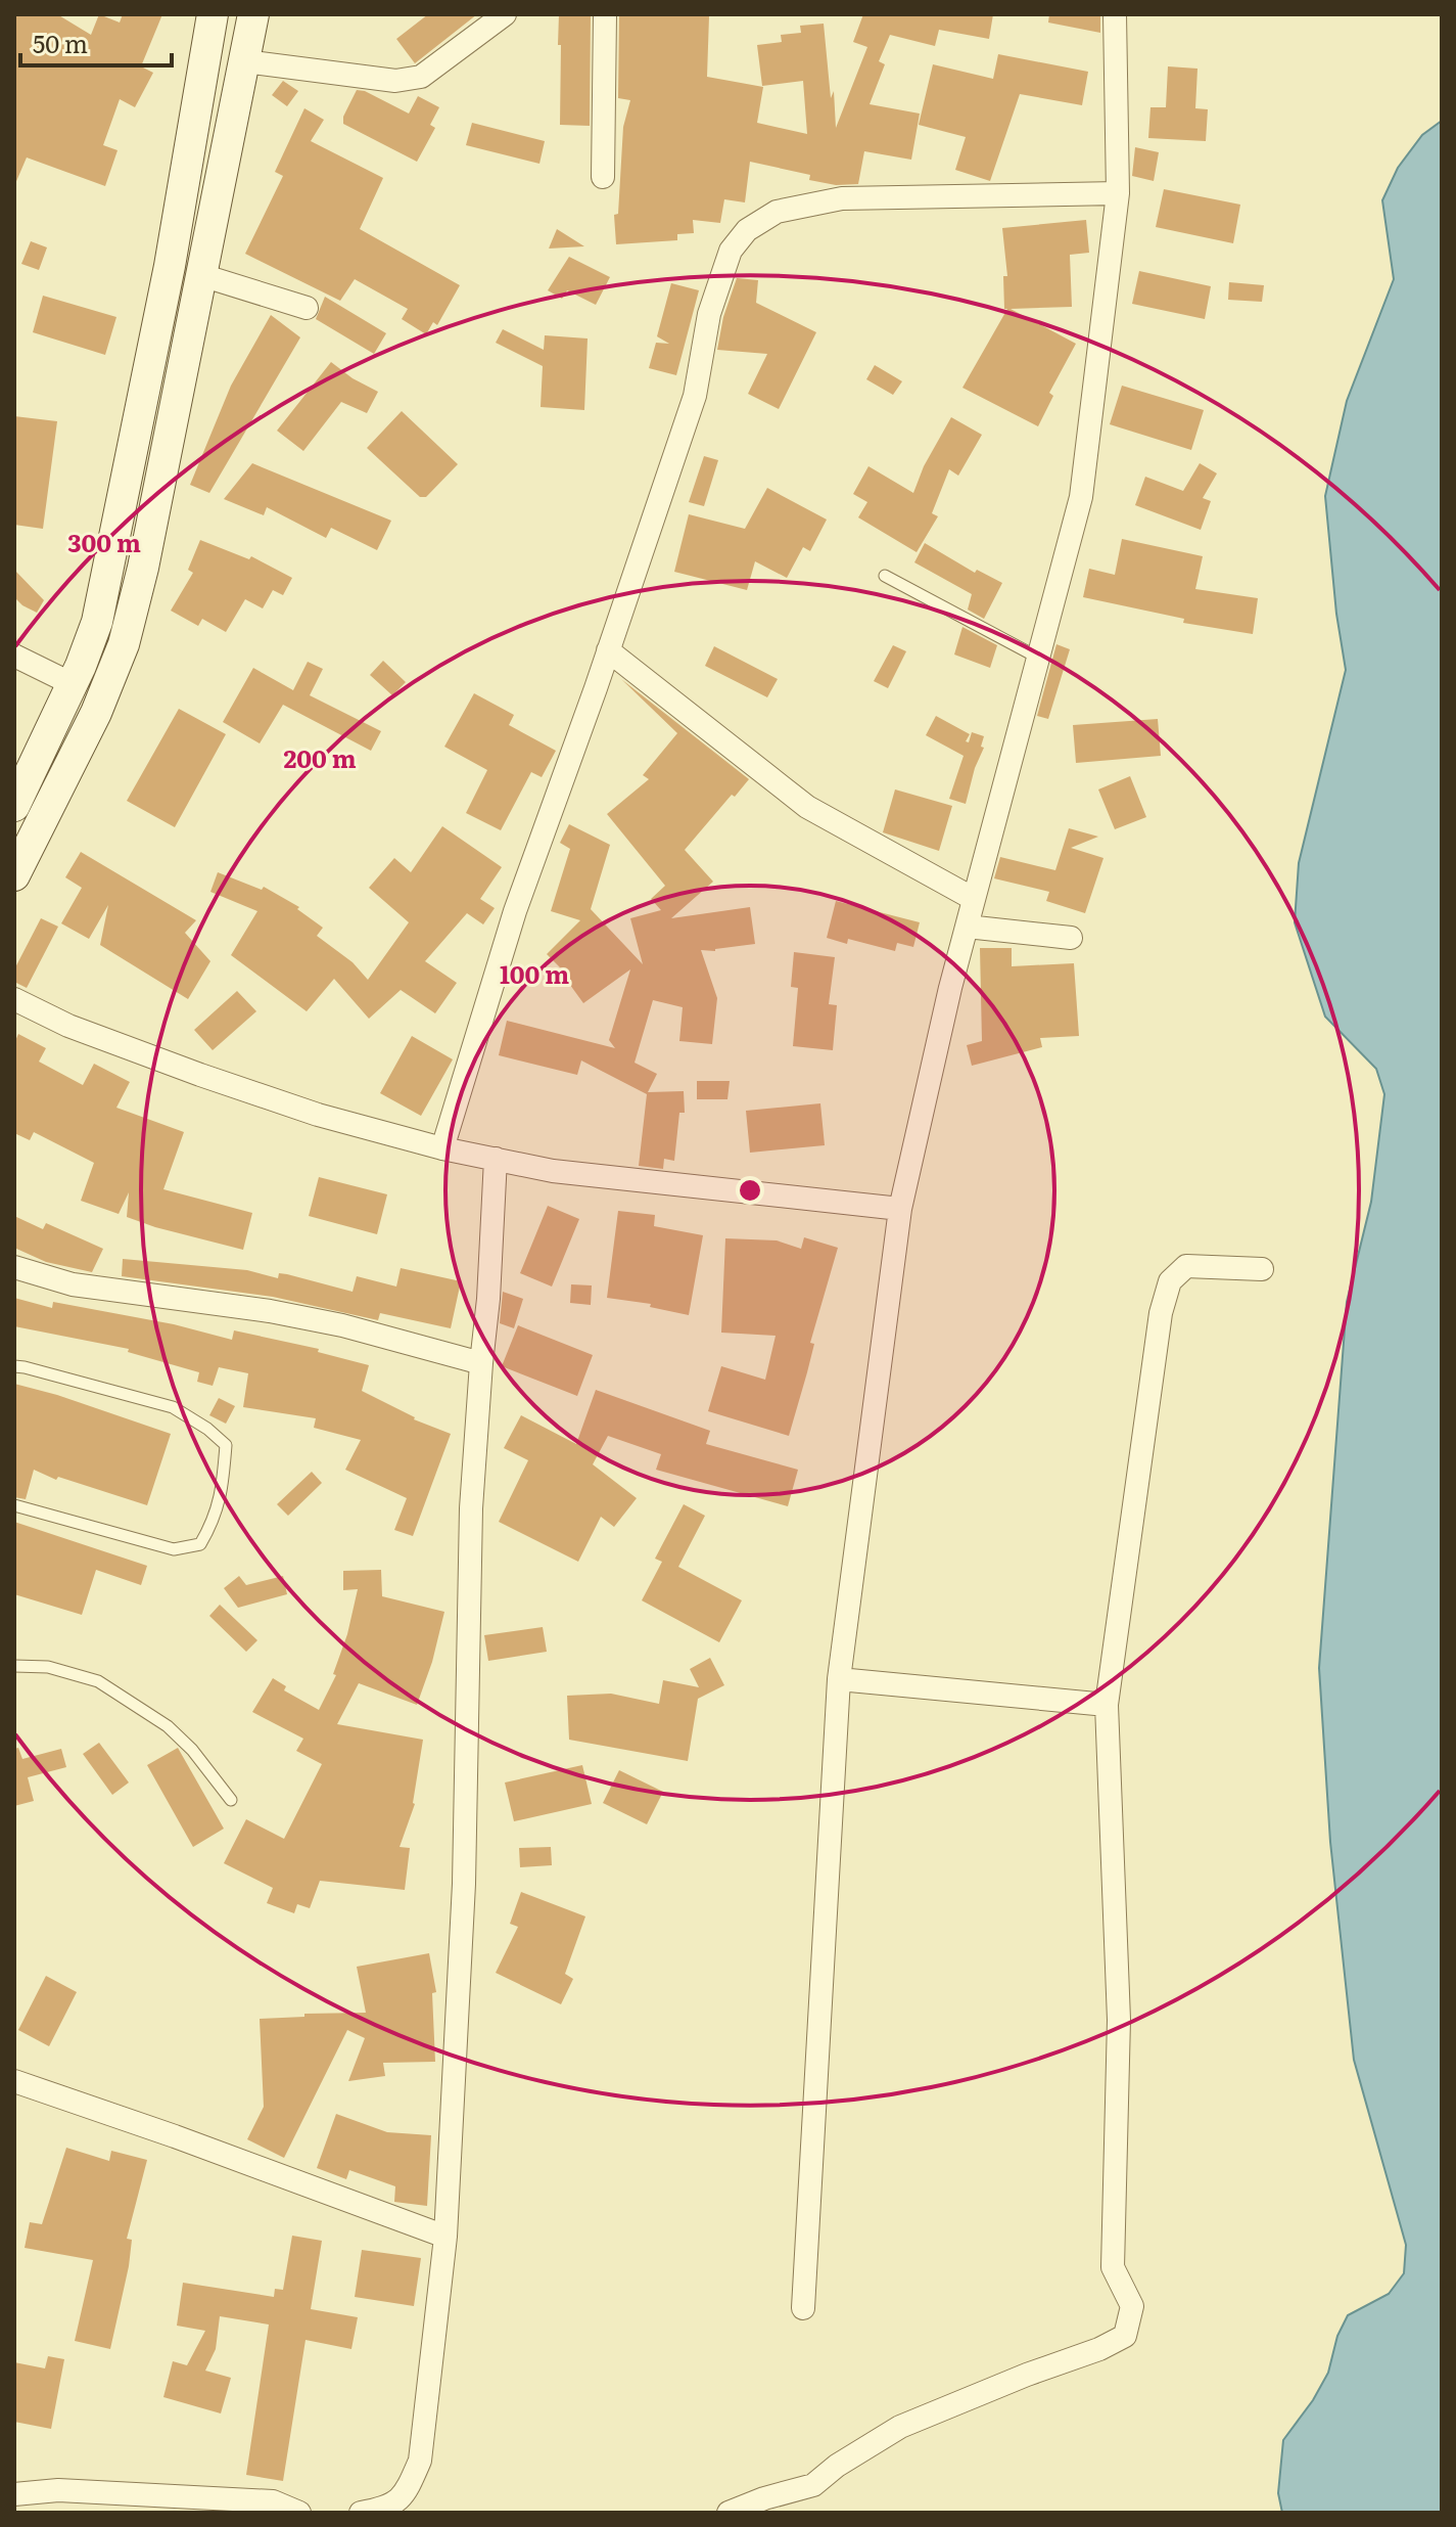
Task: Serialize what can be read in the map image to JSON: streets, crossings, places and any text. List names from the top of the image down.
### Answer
{
  "scale_bar": "50 m",
  "rings": ["300 m", "200 m", "100 m"]
}
